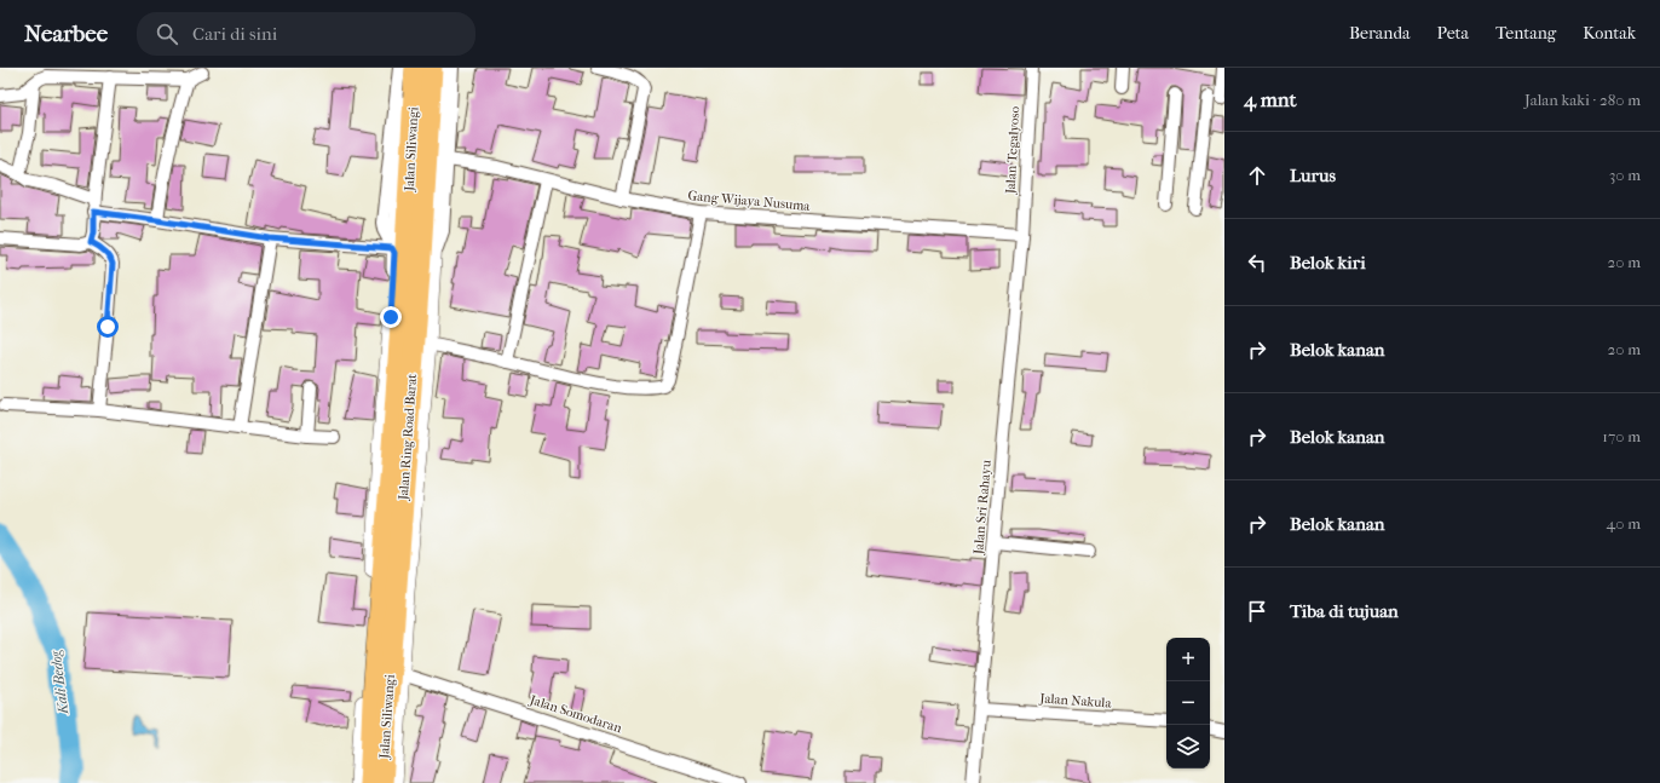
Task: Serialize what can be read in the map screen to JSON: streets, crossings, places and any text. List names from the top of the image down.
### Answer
{
  "streets": {
    "highway": ["Jalan Siliwangi", "Jalan Ring Road Barat"],
    "street": [
      "Jalan Tegalyoso",
      "Gang Wijaya Nusuma",
      "Jalan Sri Rahayu",
      "Jalan Nakula",
      "Jalan Somodaran"
    ]
  },
  "crossings": [
    ["Jalan Siliwangi", "Jalan Ring Road Barat"],
    ["Jalan Tegalyoso", "Gang Wijaya Nusuma"],
    ["Jalan Tegalyoso", "Jalan Sri Rahayu"],
    ["Gang Wijaya Nusuma", "Jalan Sri Rahayu"],
    ["Jalan Sri Rahayu", "Jalan Nakula"]
  ],
  "water": ["Kali Bedog"],
  "page": {
    "header": "Nearbee",
    "search": "Cari di sini",
    "nav": [
      "Beranda",
      "Peta",
      "Tentang",
      "Kontak"
    ],
    "heading": ["4 mnt", "Jalan kaki · 280 m"],
    "list": [
      ["Lurus", "30 m"],
      ["Belok kiri", "20 m"],
      ["Belok kanan", "20 m"],
      ["Belok kanan", "170 m"],
      ["Belok kanan", "40 m"],
      "Tiba di tujuan"
    ],
    "map_buttons": ["+", "−"]
  }
}
